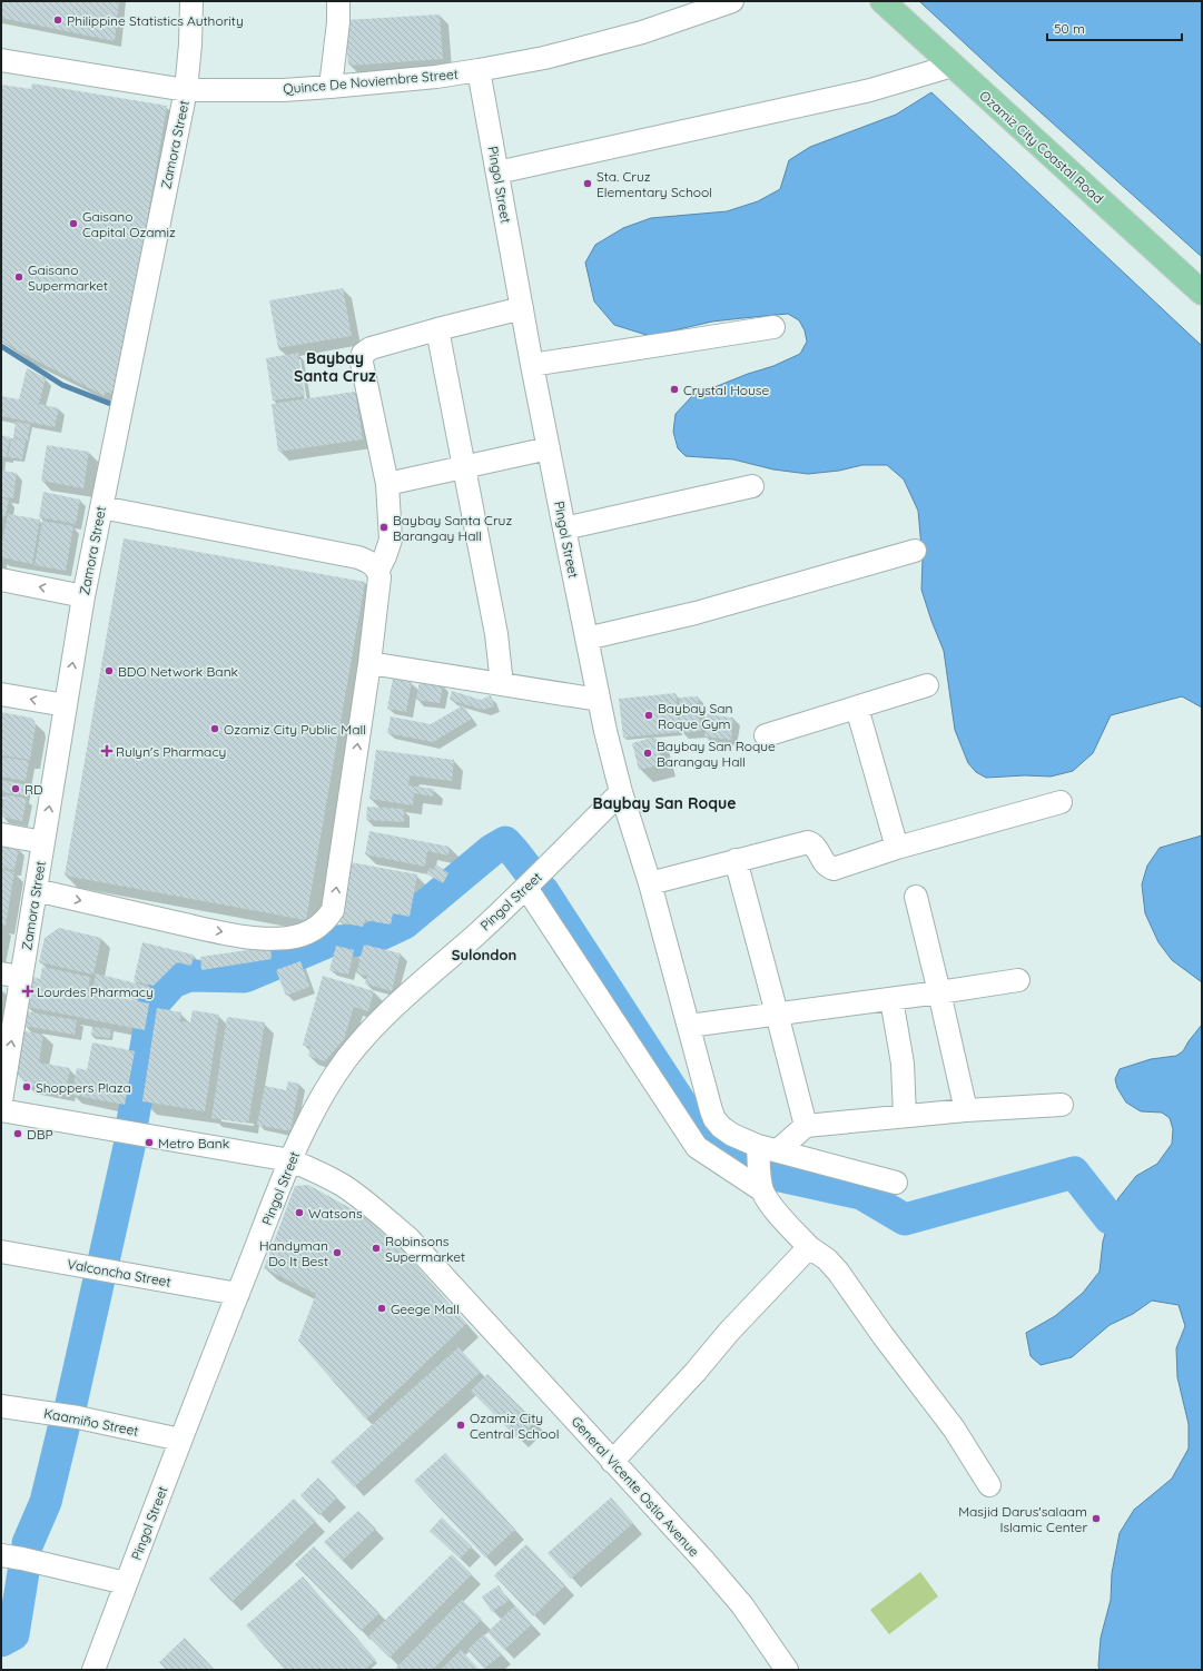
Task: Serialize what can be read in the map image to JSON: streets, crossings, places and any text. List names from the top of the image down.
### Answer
{
  "streets": {
    "main road": ["Ozamiz City Coastal Road"],
    "street": [
      "Quince De Noviembre Street",
      "Zamora Street",
      "Pingol Street",
      "Valconcha Street",
      "Kaamiño Street",
      "General Vicente Ostia Avenue"
    ]
  },
  "crossings": [
    ["Quince De Noviembre Street", "Zamora Street"],
    ["Quince De Noviembre Street", "Pingol Street"],
    ["Pingol Street", "Valconcha Street"],
    ["Pingol Street", "Kaamiño Street"],
    ["Pingol Street", "General Vicente Ostia Avenue"]
  ],
  "districts": ["Baybay Santa Cruz", "Baybay San Roque", "Sulondon"],
  "places": {
    "other": [
      "Philippine Statistics Authority",
      "Sta. Cruz Elementary School",
      "Gaisano Capital Ozamiz",
      "Gaisano Supermarket",
      "Crystal House",
      "Baybay Santa Cruz Barangay Hall",
      "BDO Network Bank",
      "Baybay San Roque Gym",
      "Ozamiz City Public Mall",
      "Baybay San Roque Barangay Hall",
      "RD",
      "Shoppers Plaza",
      "DBP",
      "Metro Bank",
      "Watsons",
      "Robinsons Supermarket",
      "Handyman Do It Best",
      "Geege Mall",
      "Ozamiz City Central School",
      "Masjid Darus'salaam Islamic Center"
    ],
    "health": ["Rulyn's Pharmacy", "Lourdes Pharmacy"]
  },
  "scale_bar": "50 m"
}
